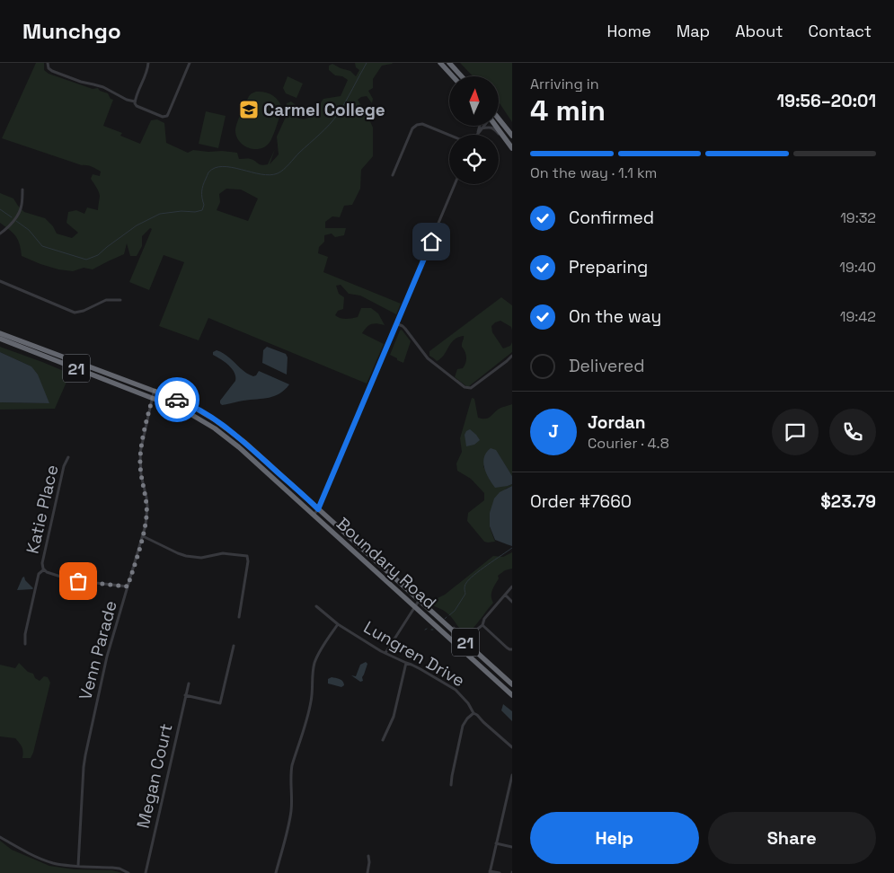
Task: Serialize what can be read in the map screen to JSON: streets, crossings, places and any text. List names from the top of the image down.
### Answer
{
  "streets": {
    "highway": ["21", "Boundary Road"],
    "street": [
      "Katie Place",
      "Venn Parade",
      "Lungren Drive",
      "Megan Court"
    ]
  },
  "crossings": [
    ["Boundary Road", "Venn Parade"]
  ],
  "places": {
    "school or university": ["Carmel College"]
  },
  "north": "top",
  "page": {
    "header": "Munchgo",
    "nav": [
      "Home",
      "Map",
      "About",
      "Contact"
    ],
    "heading": ["4 min", "Arriving in", "19:56–20:01"],
    "panel": [
      "Jordan",
      "Courier · 4.8",
      "Order #7660",
      "$23.79"
    ],
    "bar": "On the way · 1.1 km",
    "list": [
      ["Confirmed", "19:32"],
      ["Preparing", "19:40"],
      ["On the way", "19:42"],
      "Delivered"
    ],
    "round": "J",
    "buttons": ["Help", "Share"]
  }
}
